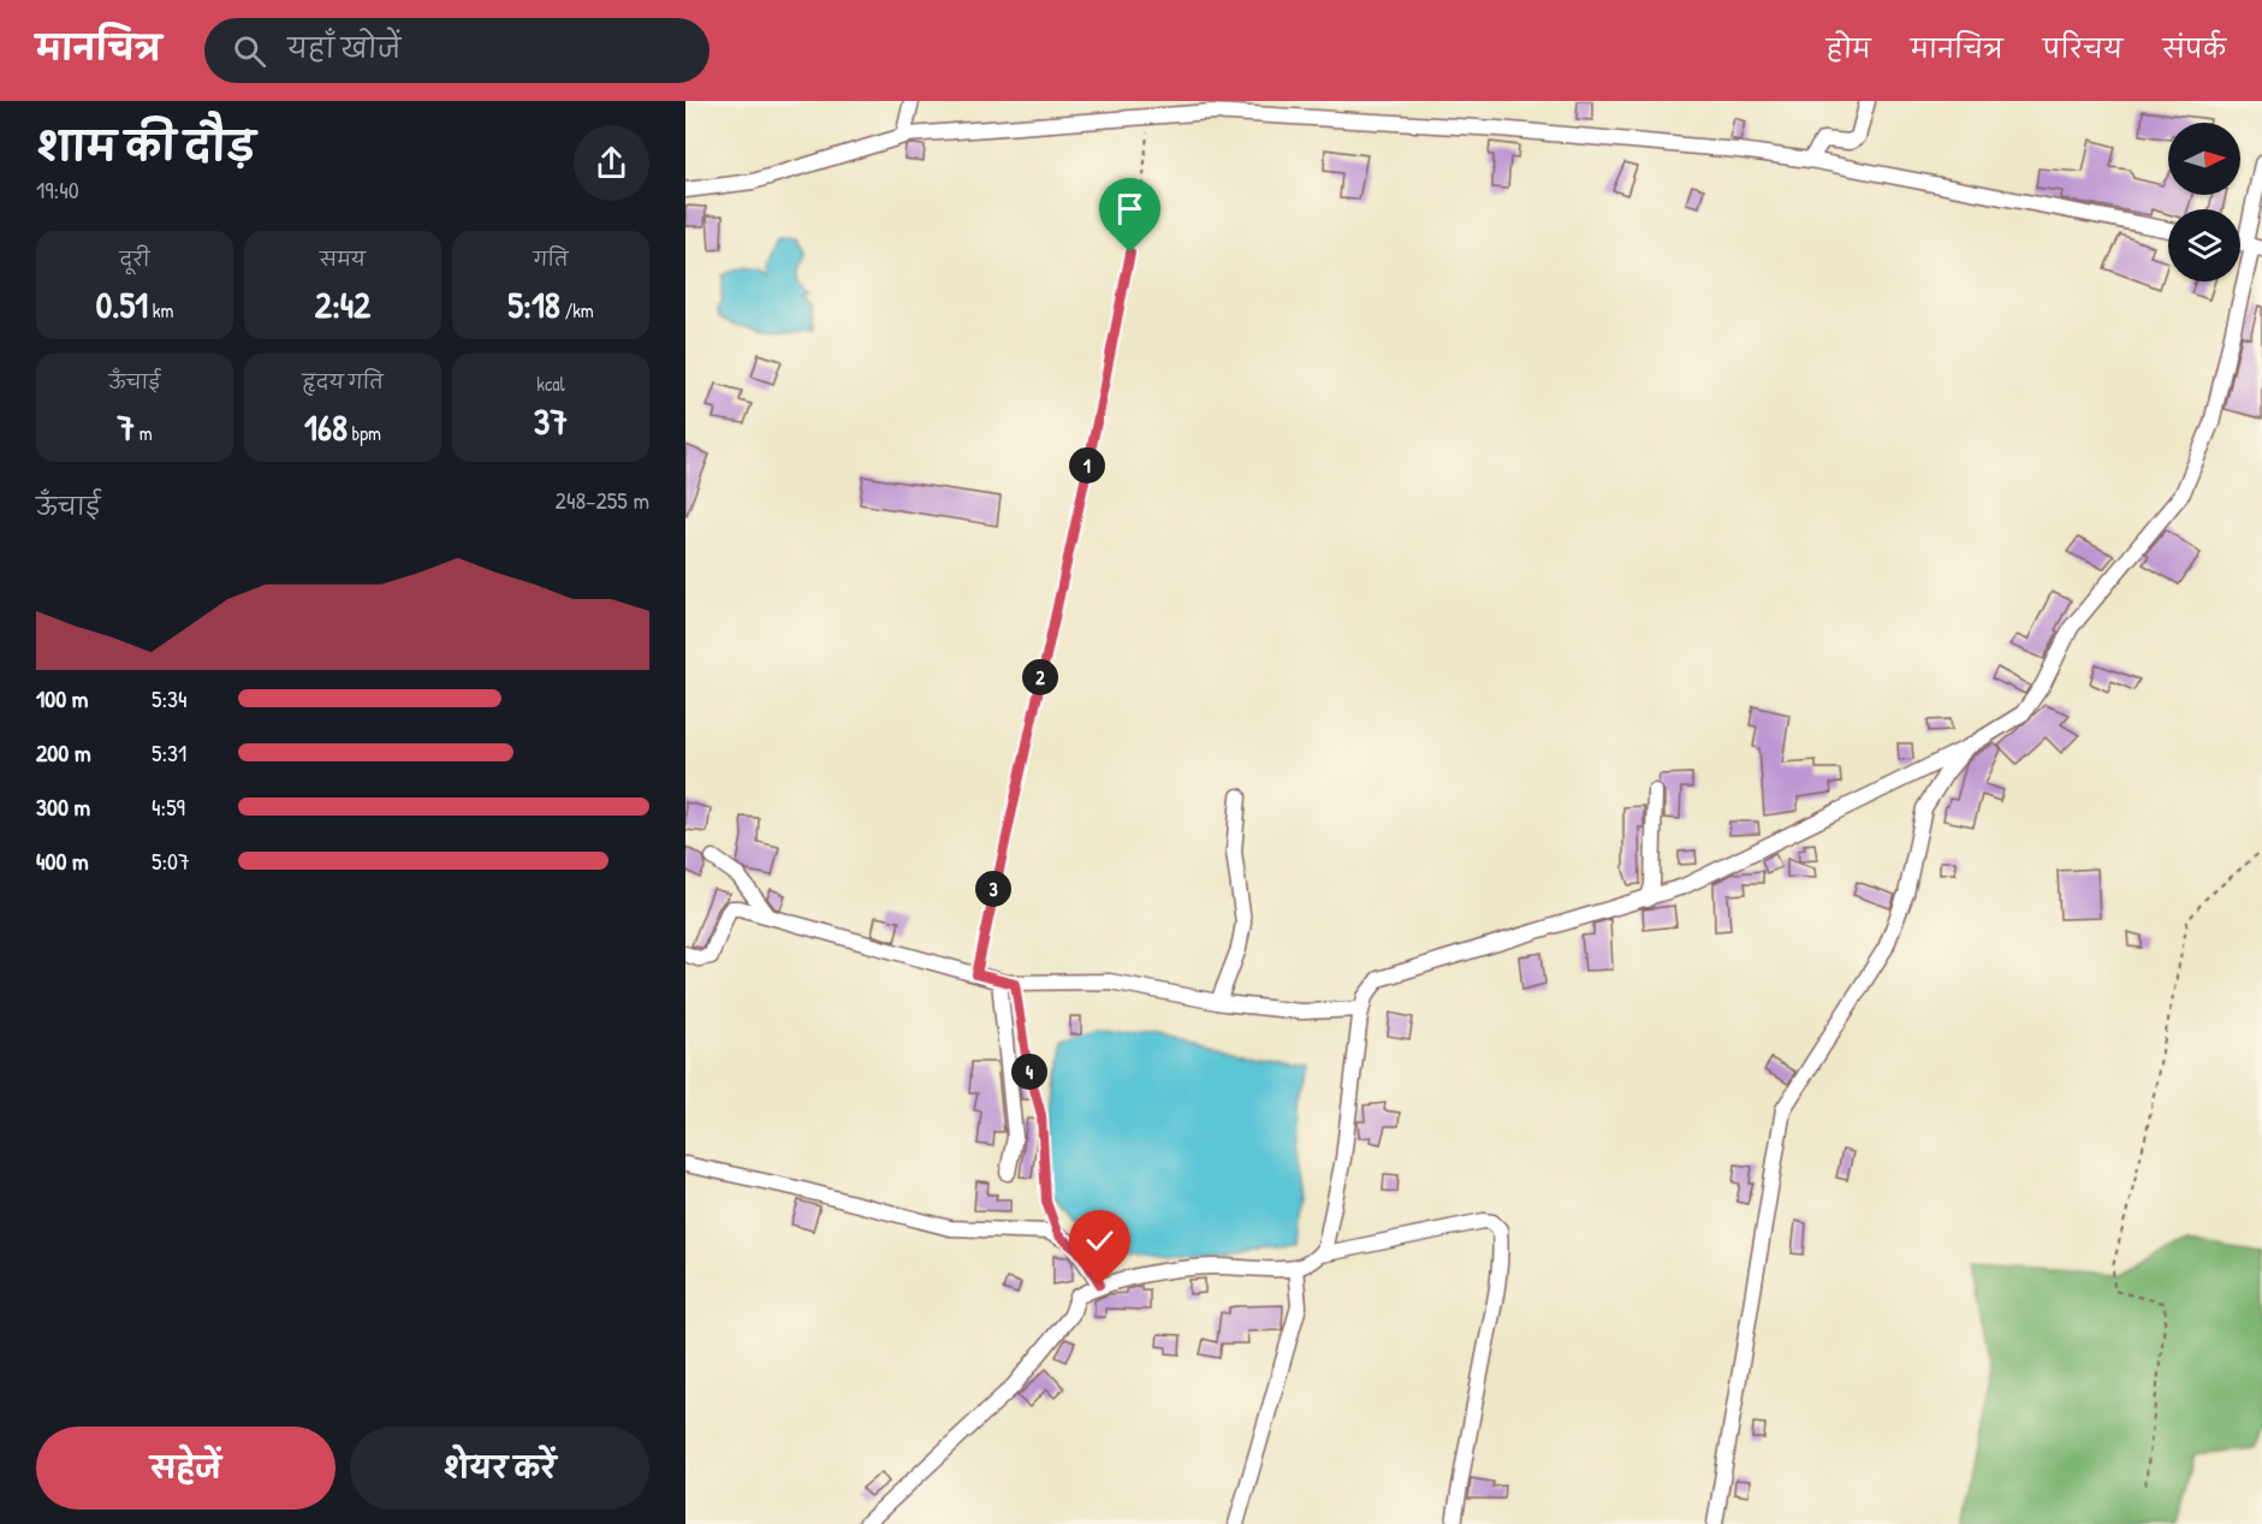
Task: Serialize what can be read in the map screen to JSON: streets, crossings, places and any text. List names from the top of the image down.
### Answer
{
  "north": "right",
  "page": {
    "header": "मानचित्र",
    "search": "यहाँ खोजें",
    "nav": [
      "होम",
      "मानचित्र",
      "परिचय",
      "संपर्क"
    ],
    "heading": ["शाम की दौड़", "19:40"],
    "stats": [
      ["दूरी", "0.51 km"],
      ["समय", "2:42"],
      ["गति", "5:18 /km"],
      ["ऊँचाई", "7 m"],
      ["हृदय गति", "168 bpm"],
      ["kcal", "37"]
    ],
    "pins": [
      "1",
      "2",
      "3",
      "4"
    ],
    "chart": ["ऊँचाई", "248–255 m"],
    "list": [
      {
        "name": "100 m",
        "note": "5:34"
      },
      {
        "name": "200 m",
        "note": "5:31"
      },
      {
        "name": "300 m",
        "note": "4:59"
      },
      {
        "name": "400 m",
        "note": "5:07"
      }
    ],
    "buttons": ["सहेजें", "शेयर करें"]
  }
}
